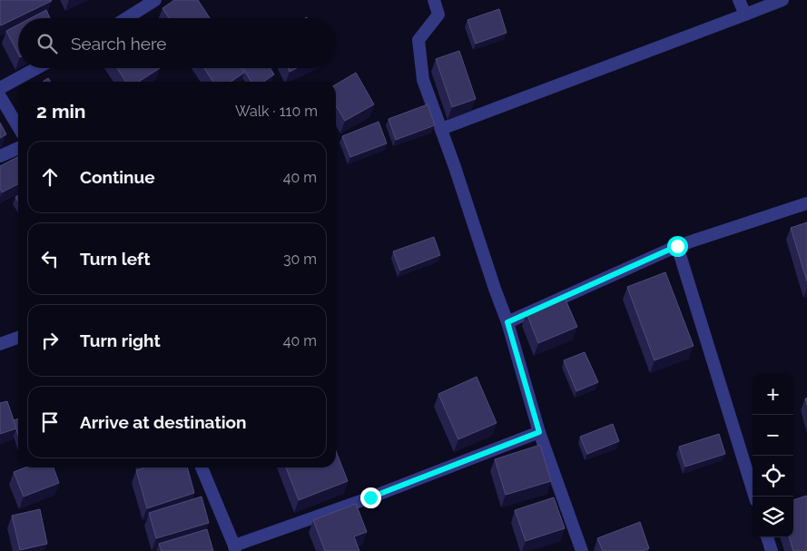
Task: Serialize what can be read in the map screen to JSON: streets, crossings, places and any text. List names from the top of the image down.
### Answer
{
  "page": {
    "search": "Search here",
    "heading": ["2 min", "Walk · 110 m"],
    "list": [
      ["Continue", "40 m"],
      ["Turn left", "30 m"],
      ["Turn right", "40 m"],
      "Arrive at destination"
    ],
    "map_buttons": ["+", "−"]
  }
}
